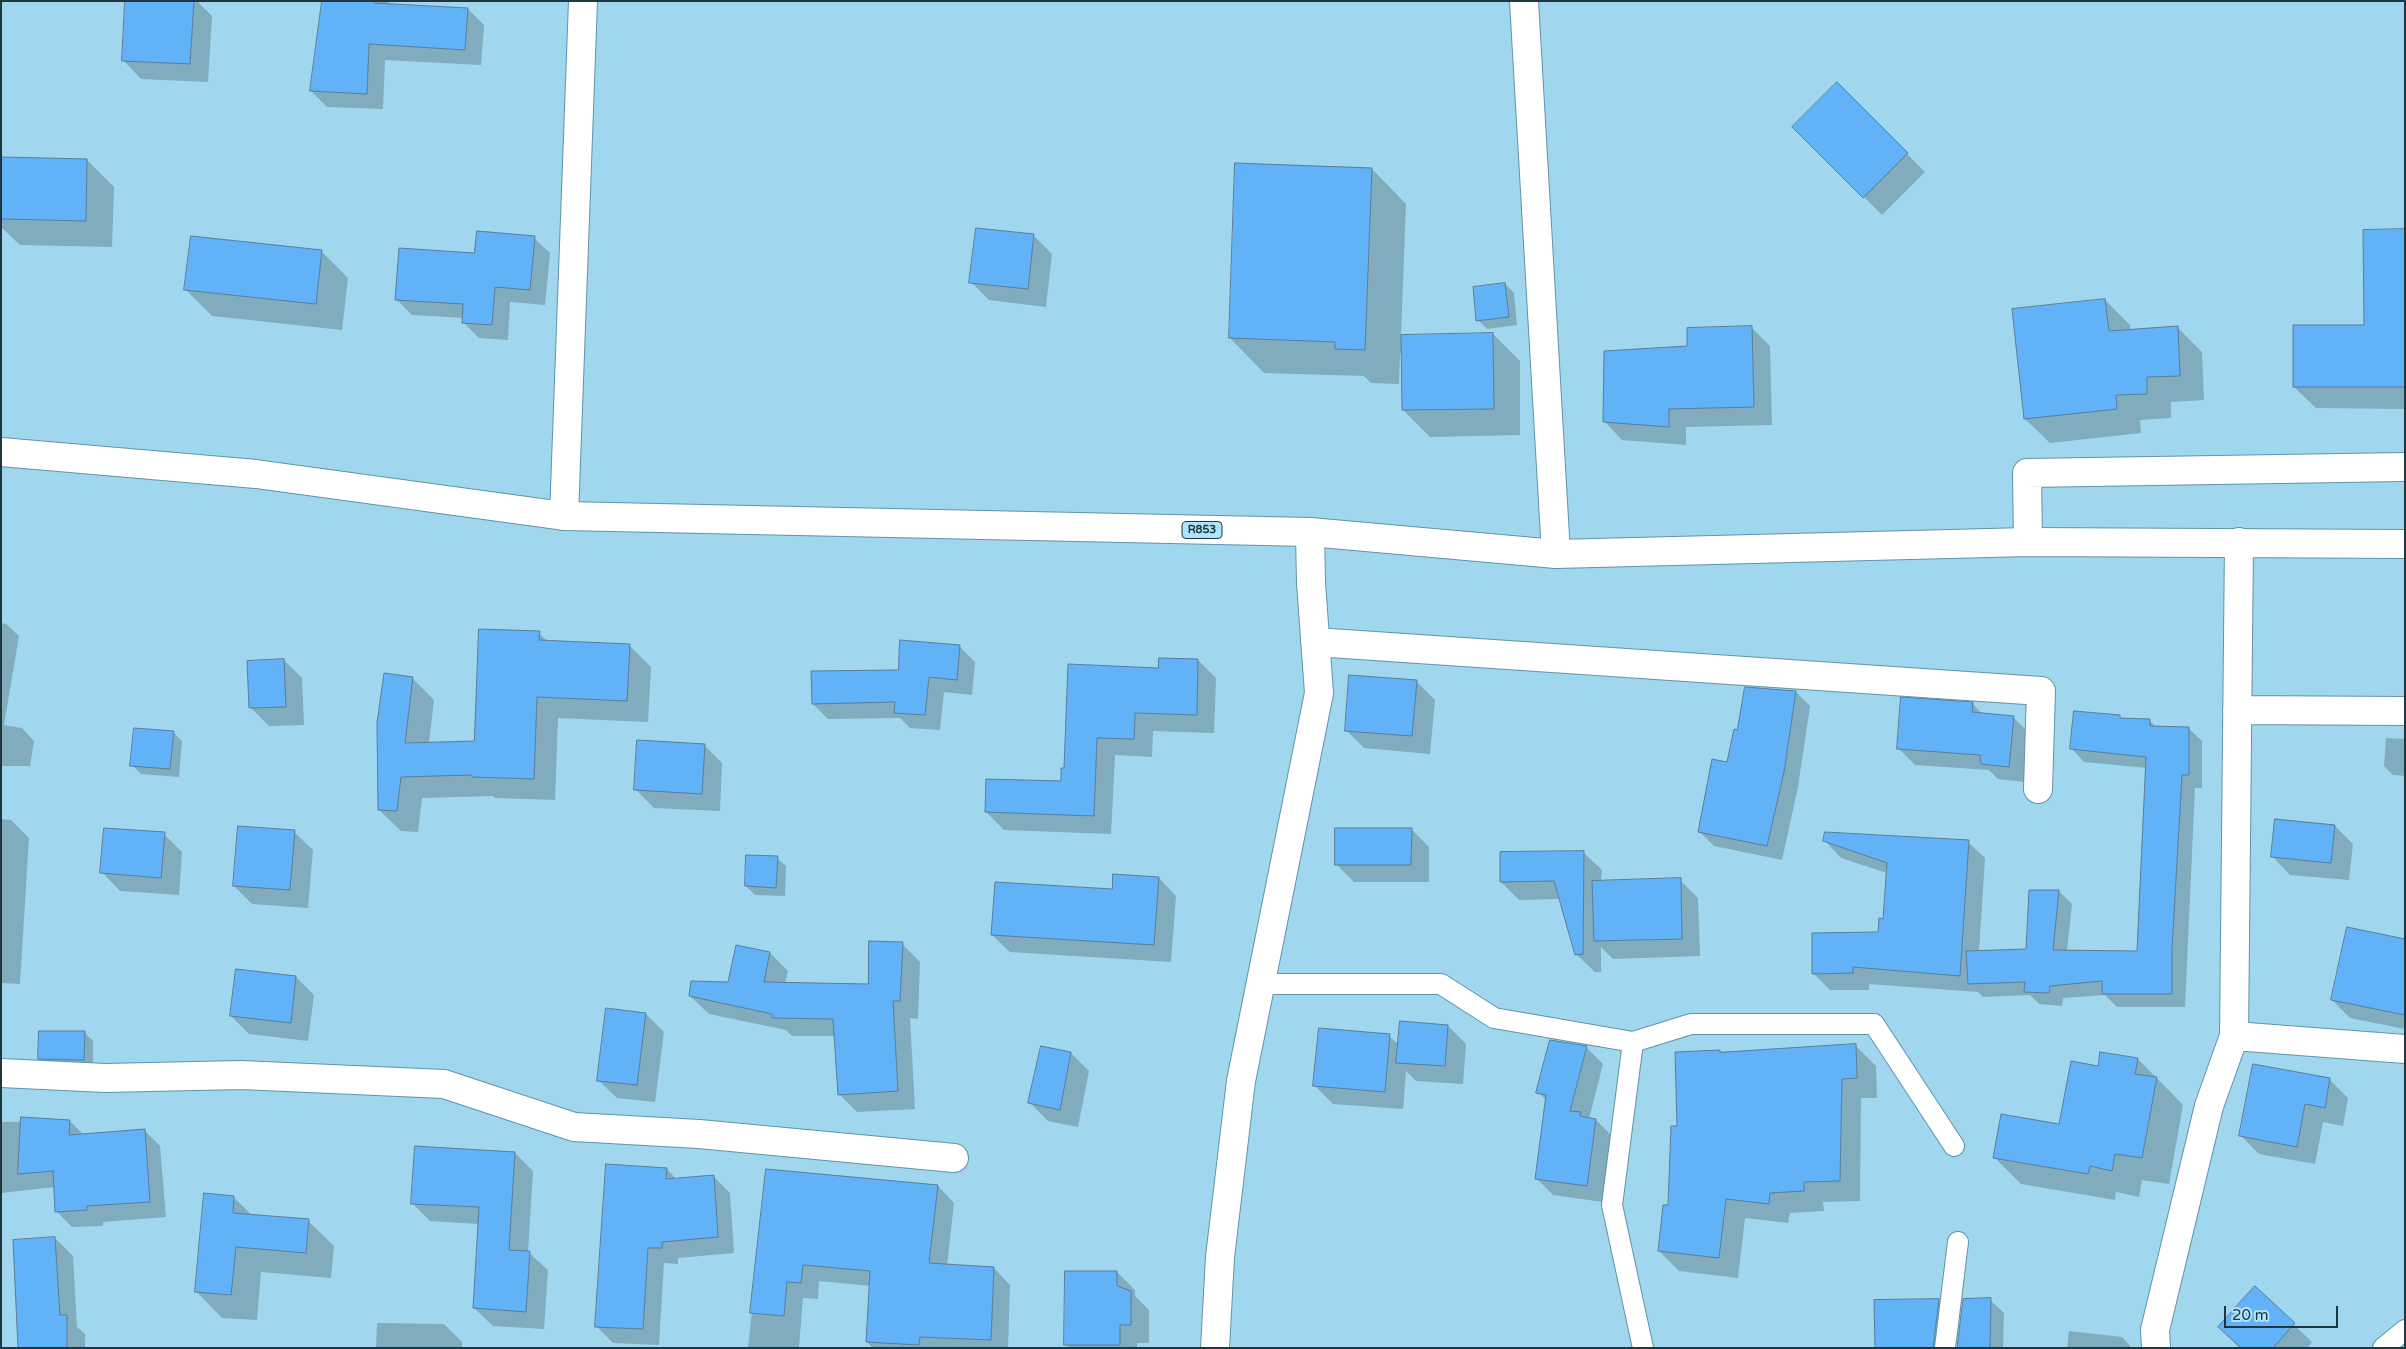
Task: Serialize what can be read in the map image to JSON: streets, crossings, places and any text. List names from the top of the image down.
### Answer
{
  "streets": {
    "street": ["R853"]
  },
  "scale_bar": "20 m"
}
